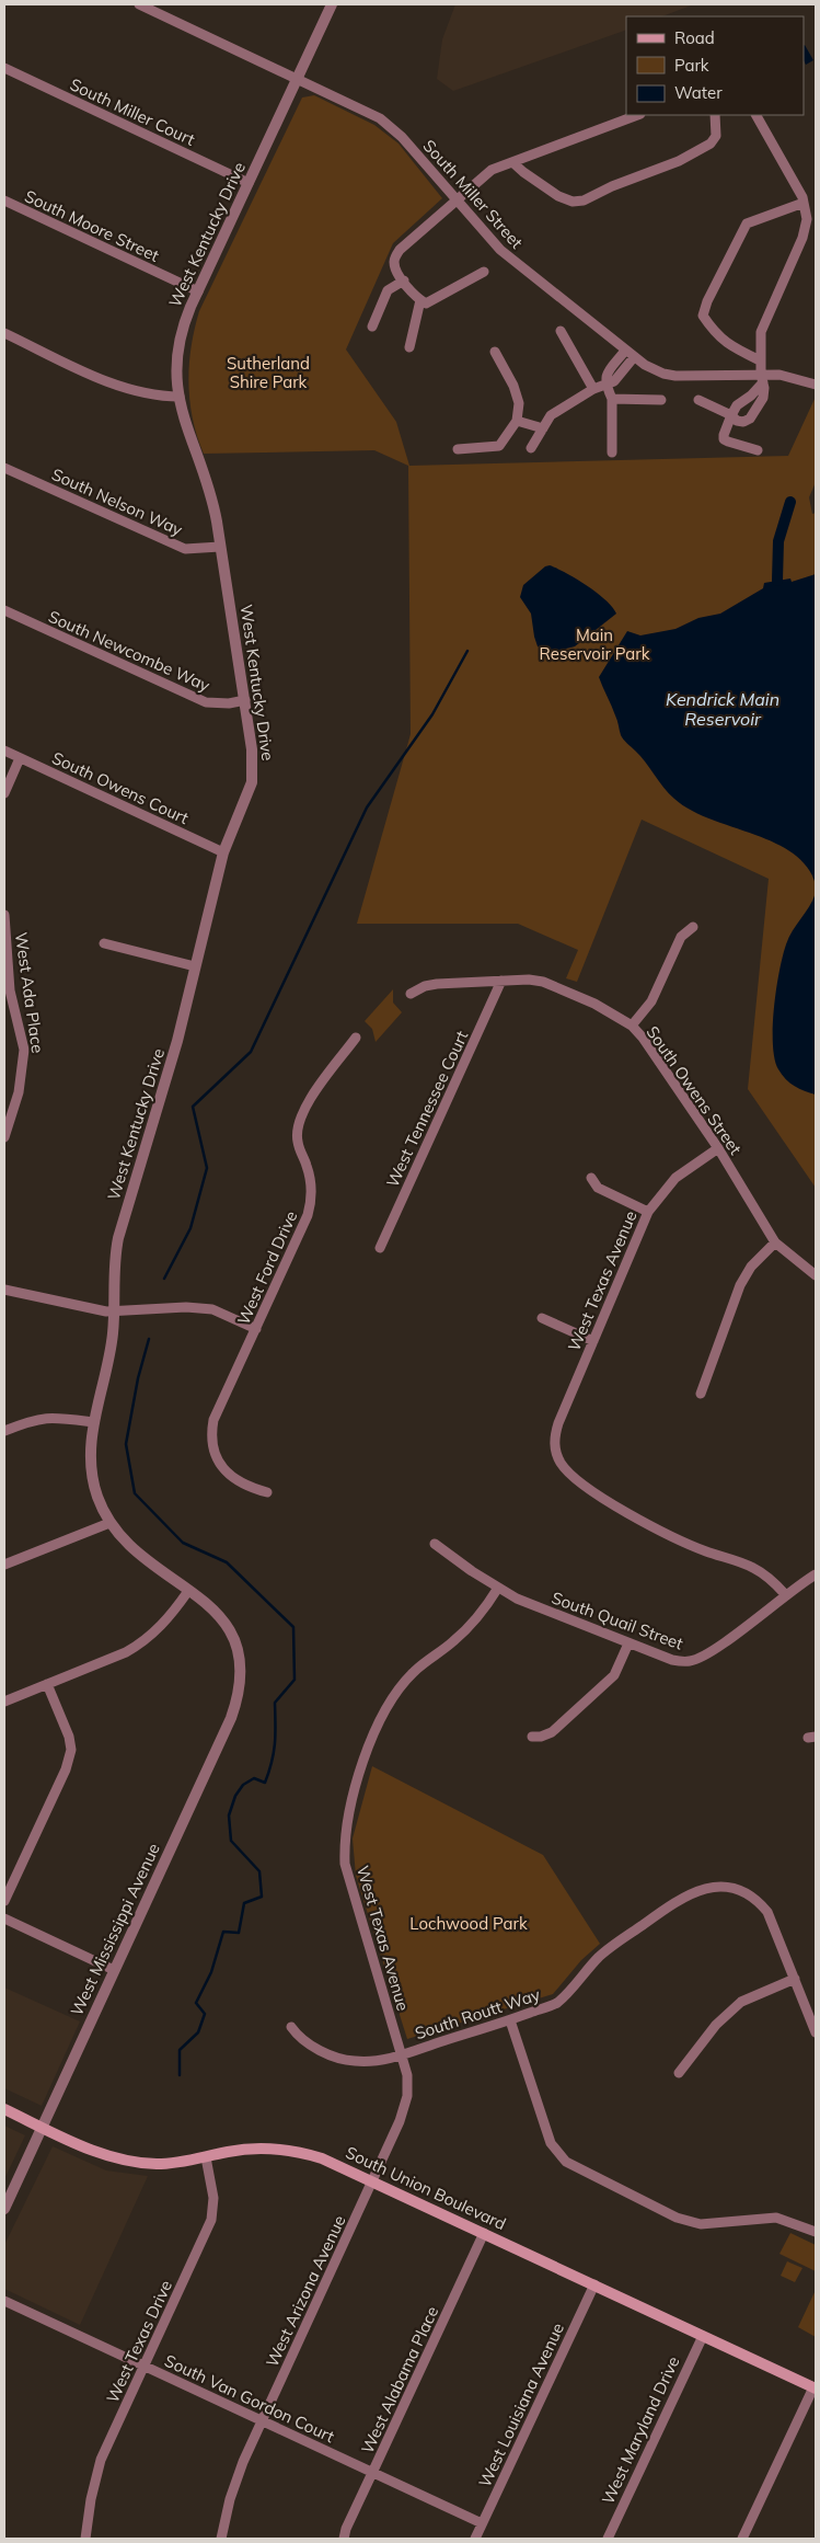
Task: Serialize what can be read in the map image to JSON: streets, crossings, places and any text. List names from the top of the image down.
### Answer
{
  "streets": {
    "main road": ["South Union Boulevard"],
    "street": [
      "South Miller Court",
      "South Miller Street",
      "South Moore Street",
      "West Kentucky Drive",
      "South Nelson Way",
      "South Newcombe Way",
      "South Owens Court",
      "West Ada Place",
      "South Owens Street",
      "West Tennessee Court",
      "West Ford Drive",
      "West Texas Avenue",
      "South Quail Street",
      "West Mississippi Avenue",
      "South Routt Way",
      "West Arizona Avenue",
      "West Texas Drive",
      "West Alabama Place",
      "South Van Gordon Court",
      "West Louisiana Avenue",
      "West Maryland Drive"
    ]
  },
  "crossings": [
    ["South Miller Court", "West Kentucky Drive"],
    ["South Miller Street", "West Kentucky Drive"],
    ["South Moore Street", "West Kentucky Drive"],
    ["West Kentucky Drive", "South Nelson Way"],
    ["West Kentucky Drive", "South Newcombe Way"],
    ["West Kentucky Drive", "South Owens Court"],
    ["West Kentucky Drive", "West Mississippi Avenue"],
    ["South Owens Street", "West Tennessee Court"],
    ["South Owens Street", "West Texas Avenue"],
    ["West Texas Avenue", "South Quail Street"],
    ["West Texas Avenue", "South Routt Way"],
    ["West Texas Avenue", "West Arizona Avenue"],
    ["West Mississippi Avenue", "South Union Boulevard"],
    ["South Routt Way", "West Arizona Avenue"],
    ["South Union Boulevard", "West Arizona Avenue"],
    ["South Union Boulevard", "West Texas Drive"],
    ["South Union Boulevard", "West Alabama Place"],
    ["South Union Boulevard", "West Louisiana Avenue"],
    ["South Union Boulevard", "West Maryland Drive"],
    ["West Arizona Avenue", "South Van Gordon Court"],
    ["West Texas Drive", "South Van Gordon Court"],
    ["West Alabama Place", "South Van Gordon Court"],
    ["South Van Gordon Court", "West Louisiana Avenue"]
  ],
  "water": ["Kendrick Main Reservoir"],
  "parks": ["Sutherland Shire Park", "Main Reservoir Park", "Lochwood Park"],
  "legend": ["Road", "Park", "Water"]
}
